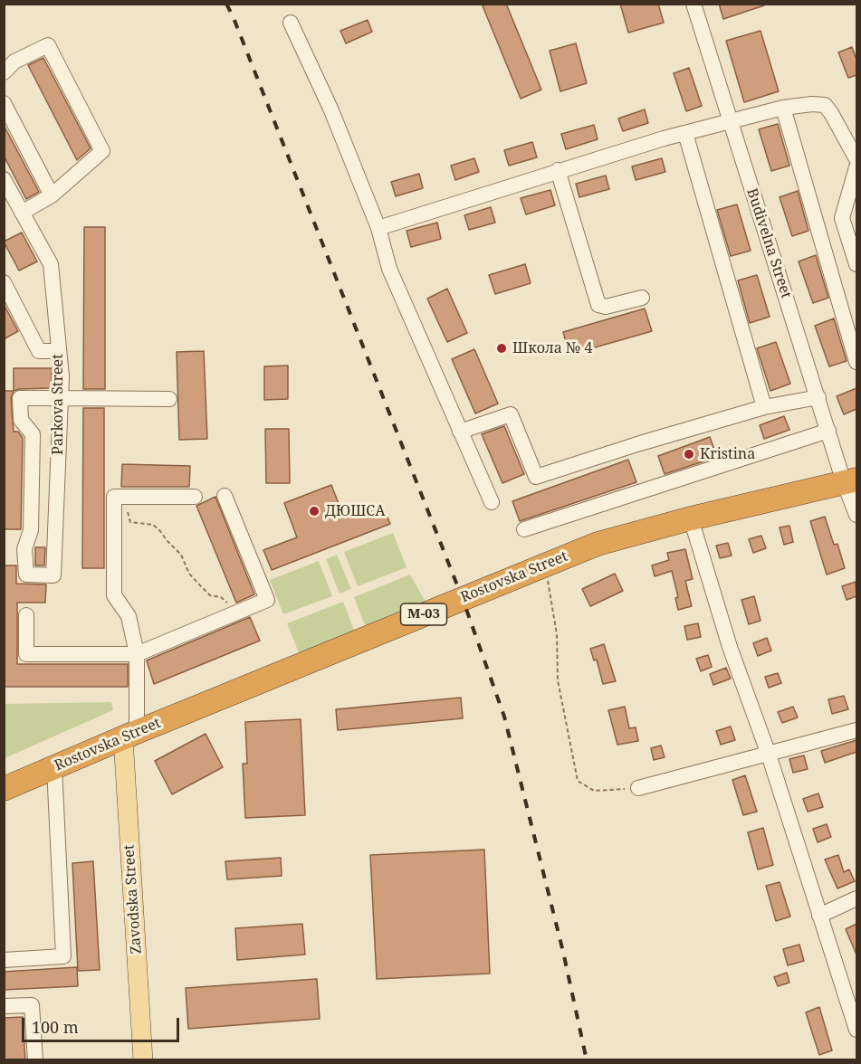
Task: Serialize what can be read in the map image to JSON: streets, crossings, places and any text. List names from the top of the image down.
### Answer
{
  "streets": {
    "highway": ["Rostovska Street", "М-03"],
    "main road": ["Zavodska Street"],
    "street": ["Budivelna Street", "Parkova Street"]
  },
  "crossings": [
    ["Budivelna Street", "Rostovska Street"],
    ["Rostovska Street", "Zavodska Street"]
  ],
  "places": ["Школа № 4", "Kristina", "ДЮШСА"],
  "scale_bar": "100 m"
}
